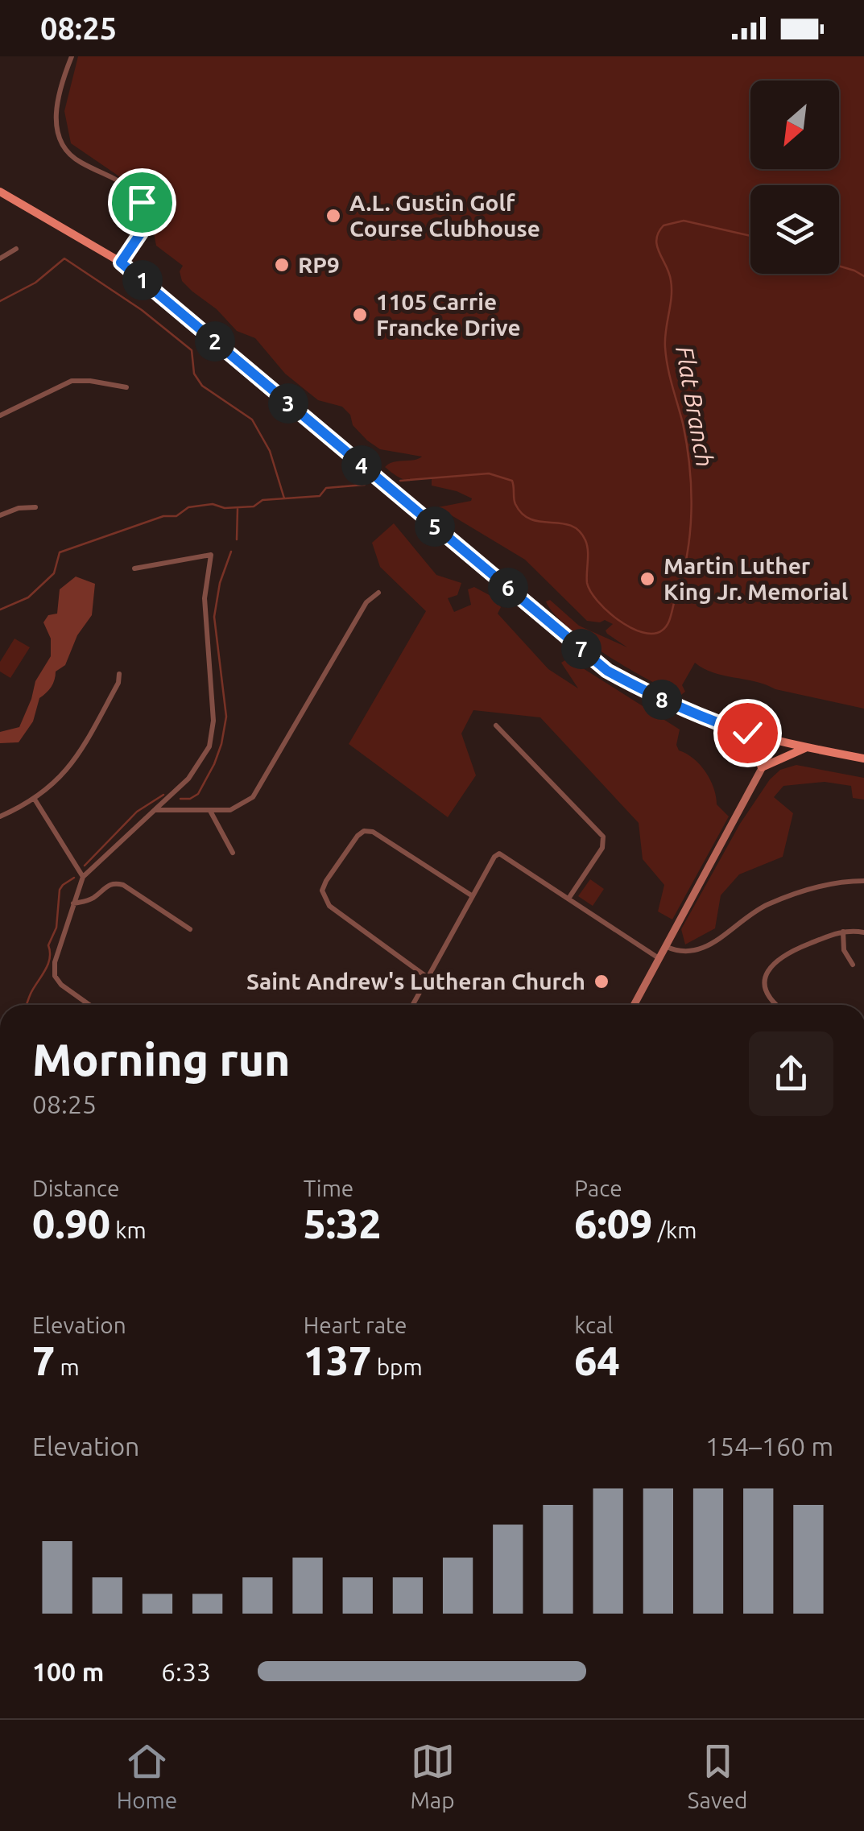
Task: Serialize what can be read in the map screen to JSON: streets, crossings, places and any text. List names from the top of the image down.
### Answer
{
  "water": ["Flat Branch"],
  "places": [
    "A.L. Gustin Golf Course Clubhouse",
    "RP9",
    "1105 Carrie Francke Drive",
    "Martin Luther King Jr. Memorial",
    "Saint Andrew's Lutheran Church"
  ],
  "north": "bottom left",
  "page": {
    "status": "08:25",
    "pins": [
      "1",
      "2",
      "3",
      "4",
      "5",
      "6",
      "7",
      "8"
    ],
    "heading": ["Morning run", "08:25"],
    "stats": [
      ["Distance", "0.90 km"],
      ["Time", "5:32"],
      ["Pace", "6:09 /km"],
      ["Elevation", "7 m"],
      ["Heart rate", "137 bpm"],
      ["kcal", "64"]
    ],
    "chart": ["Elevation", "154–160 m"],
    "list": [
      {
        "name": "100 m",
        "note": "6:33"
      }
    ],
    "tabs": ["Home", "Map", "Saved"]
  }
}
